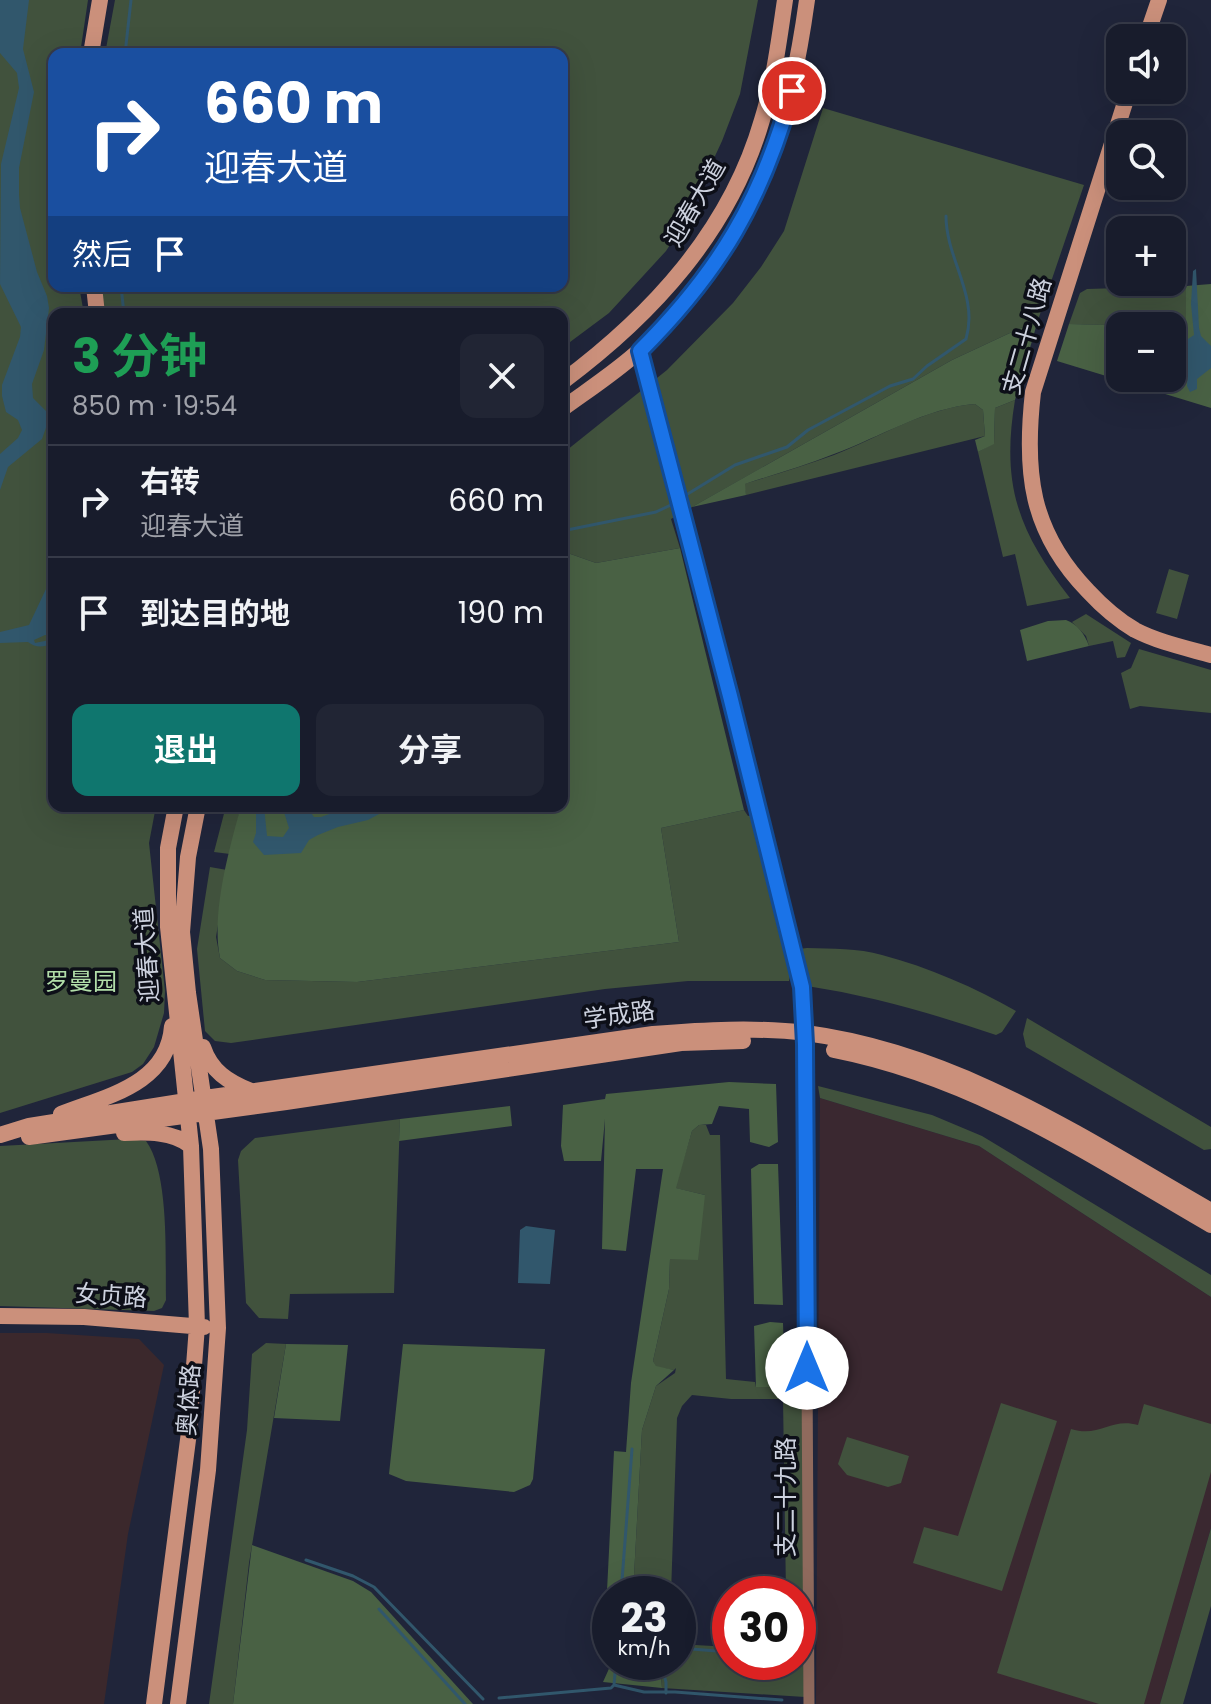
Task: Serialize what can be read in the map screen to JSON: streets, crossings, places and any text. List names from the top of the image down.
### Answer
{
  "streets": {
    "main road": [
      "迎春大道",
      "支二十八路",
      "学成路",
      "女贞路",
      "奥体路"
    ],
    "street": ["支二十九路"]
  },
  "crossings": [
    ["迎春大道", "学成路"],
    ["迎春大道", "奥体路"],
    ["迎春大道", "支二十九路"],
    ["学成路", "奥体路"],
    ["学成路", "支二十九路"],
    ["女贞路", "奥体路"]
  ],
  "parks": ["罗曼园"],
  "page": {
    "map_buttons": ["+", "−"],
    "turn": ["660 m", "迎春大道"],
    "then": "然后",
    "heading": ["3 分钟", "850 m · 19:54"],
    "list": [
      {
        "name": "右转",
        "note": "迎春大道",
        "value": "660 m"
      },
      {
        "name": "到达目的地",
        "value": "190 m"
      }
    ],
    "buttons": ["退出", "分享"],
    "speed": "23 km/h",
    "limit": "30"
  }
}
